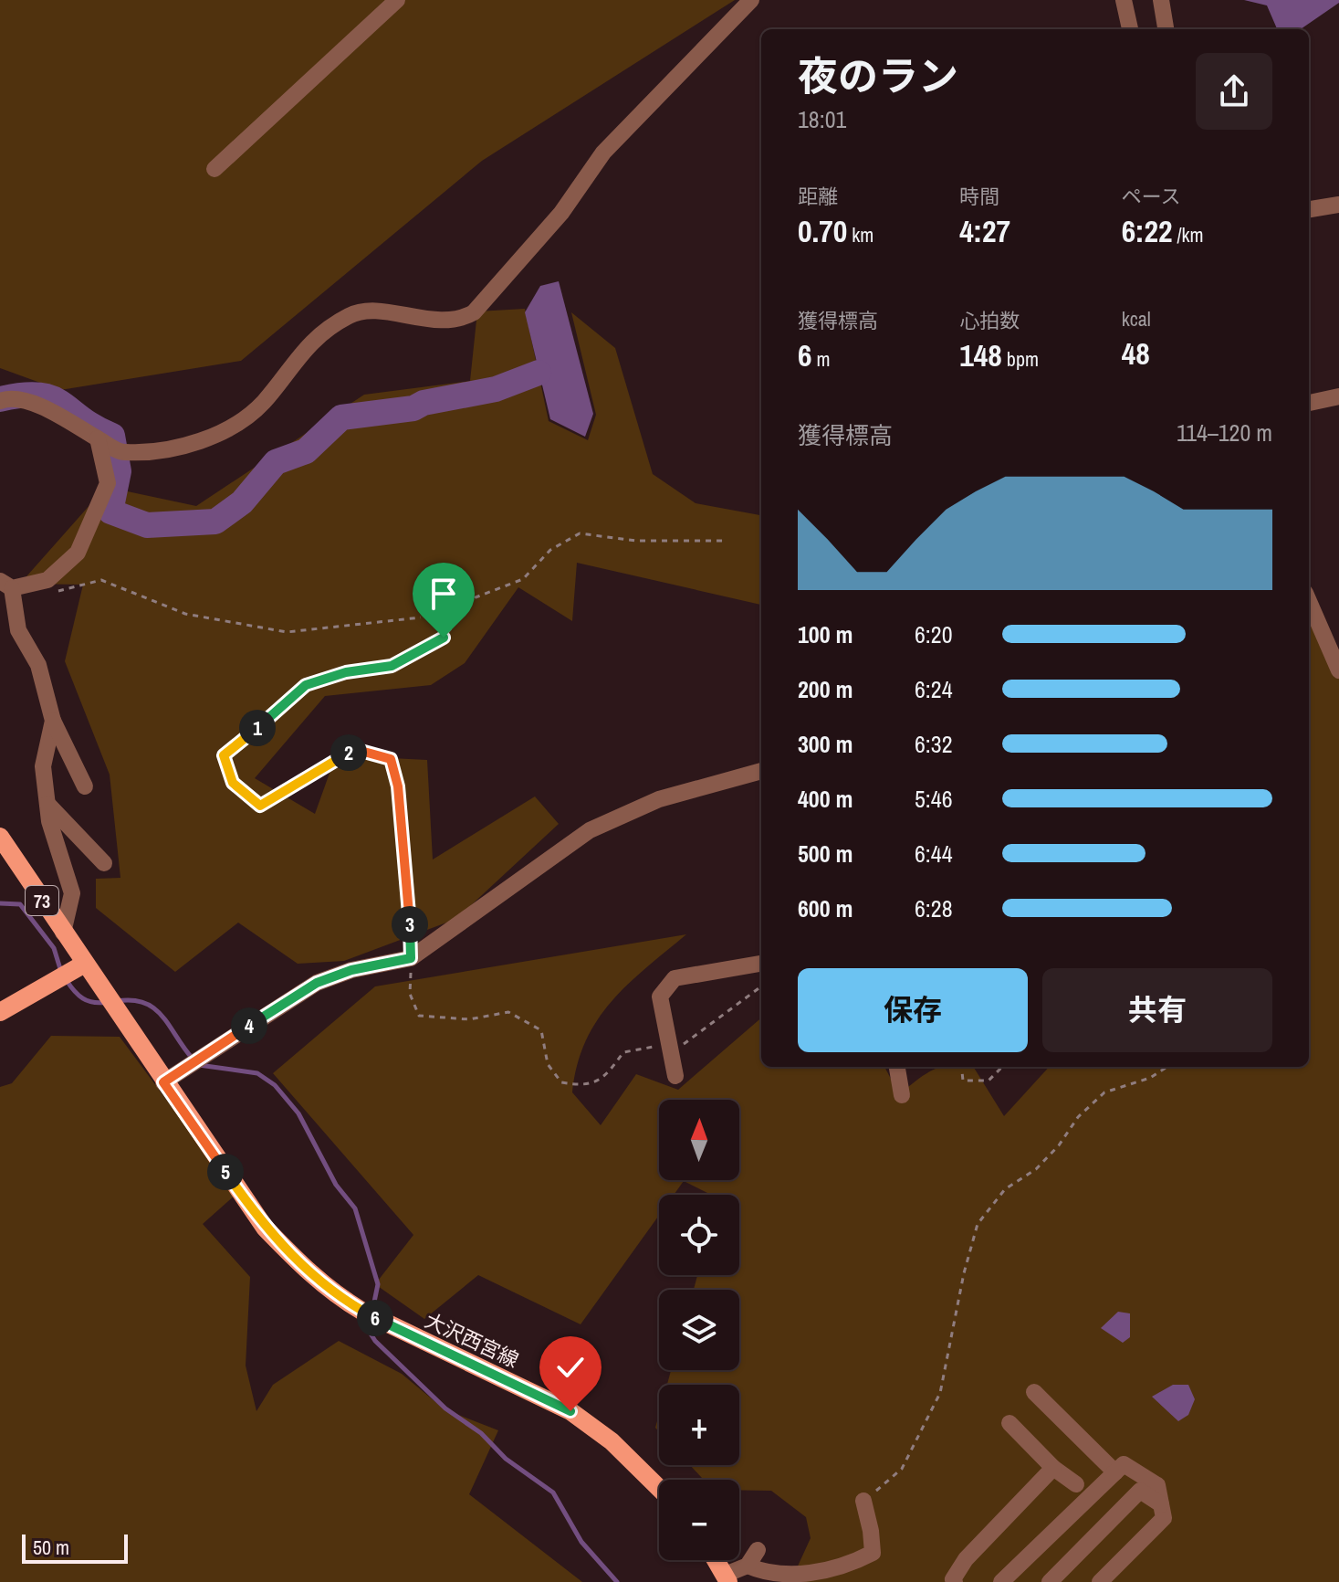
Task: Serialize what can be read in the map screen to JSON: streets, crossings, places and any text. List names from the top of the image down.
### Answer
{
  "streets": {
    "main road": ["73", "大沢西宮線"]
  },
  "crossings": [
    ["73", "大沢西宮線"]
  ],
  "scale_bar": "50 m",
  "north": "top",
  "page": {
    "heading": ["夜のラン", "18:01"],
    "stats": [
      ["距離", "0.70 km"],
      ["時間", "4:27"],
      ["ペース", "6:22 /km"],
      ["獲得標高", "6 m"],
      ["心拍数", "148 bpm"],
      ["kcal", "48"]
    ],
    "chart": ["獲得標高", "114–120 m"],
    "list": [
      {
        "name": "100 m",
        "note": "6:20"
      },
      {
        "name": "200 m",
        "note": "6:24"
      },
      {
        "name": "300 m",
        "note": "6:32"
      },
      {
        "name": "400 m",
        "note": "5:46"
      },
      {
        "name": "500 m",
        "note": "6:44"
      },
      {
        "name": "600 m",
        "note": "6:28"
      }
    ],
    "pins": [
      "1",
      "2",
      "3",
      "4",
      "5",
      "6"
    ],
    "buttons": ["保存", "共有"],
    "map_buttons": ["+", "−"],
    "scale": "50 m"
  }
}
